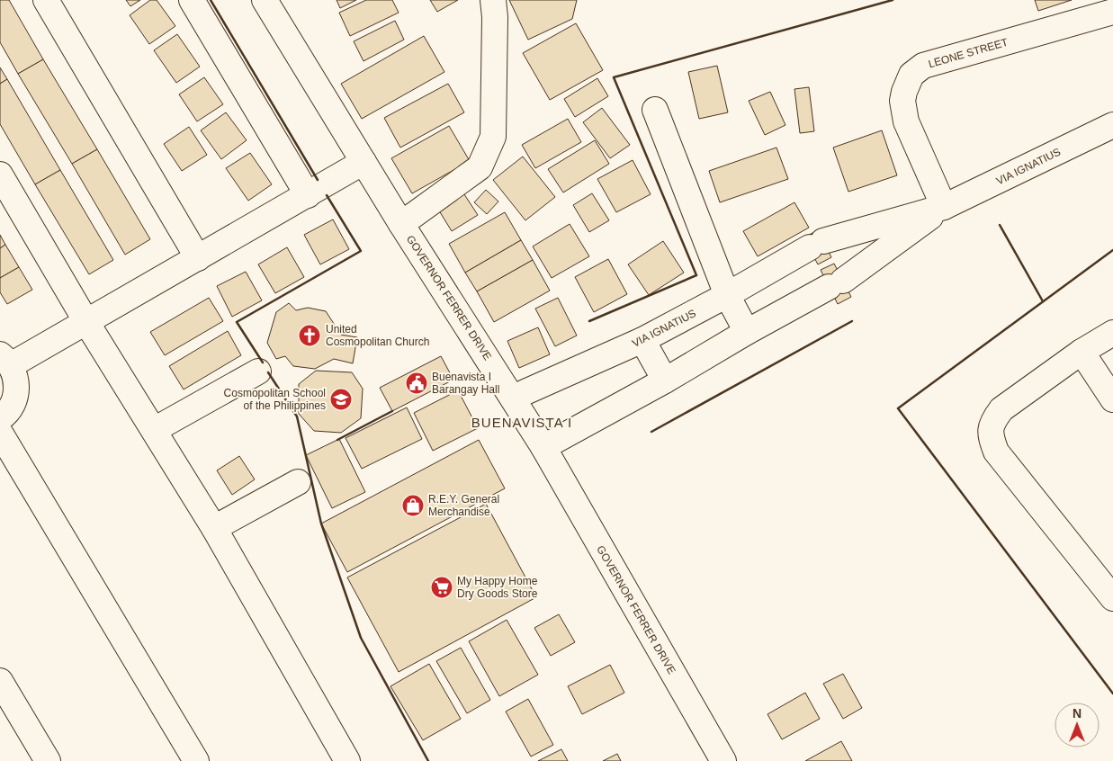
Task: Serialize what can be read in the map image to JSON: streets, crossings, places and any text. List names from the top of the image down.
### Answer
{
  "streets": {
    "street": ["LEONE STREET", "VIA IGNATIUS", "GOVERNOR FERRER DRIVE"]
  },
  "crossings": [
    ["LEONE STREET", "VIA IGNATIUS"],
    ["VIA IGNATIUS", "GOVERNOR FERRER DRIVE"]
  ],
  "districts": ["BUENAVISTA I"],
  "places": {
    "church": ["United Cosmopolitan Church"],
    "public building": ["Buenavista I Barangay Hall"],
    "school or university": ["Cosmopolitan School of the Philippines"],
    "shop": ["R.E.Y. General Merchandise"],
    "supermarket": ["My Happy Home Dry Goods Store"]
  },
  "north": "top"
}
